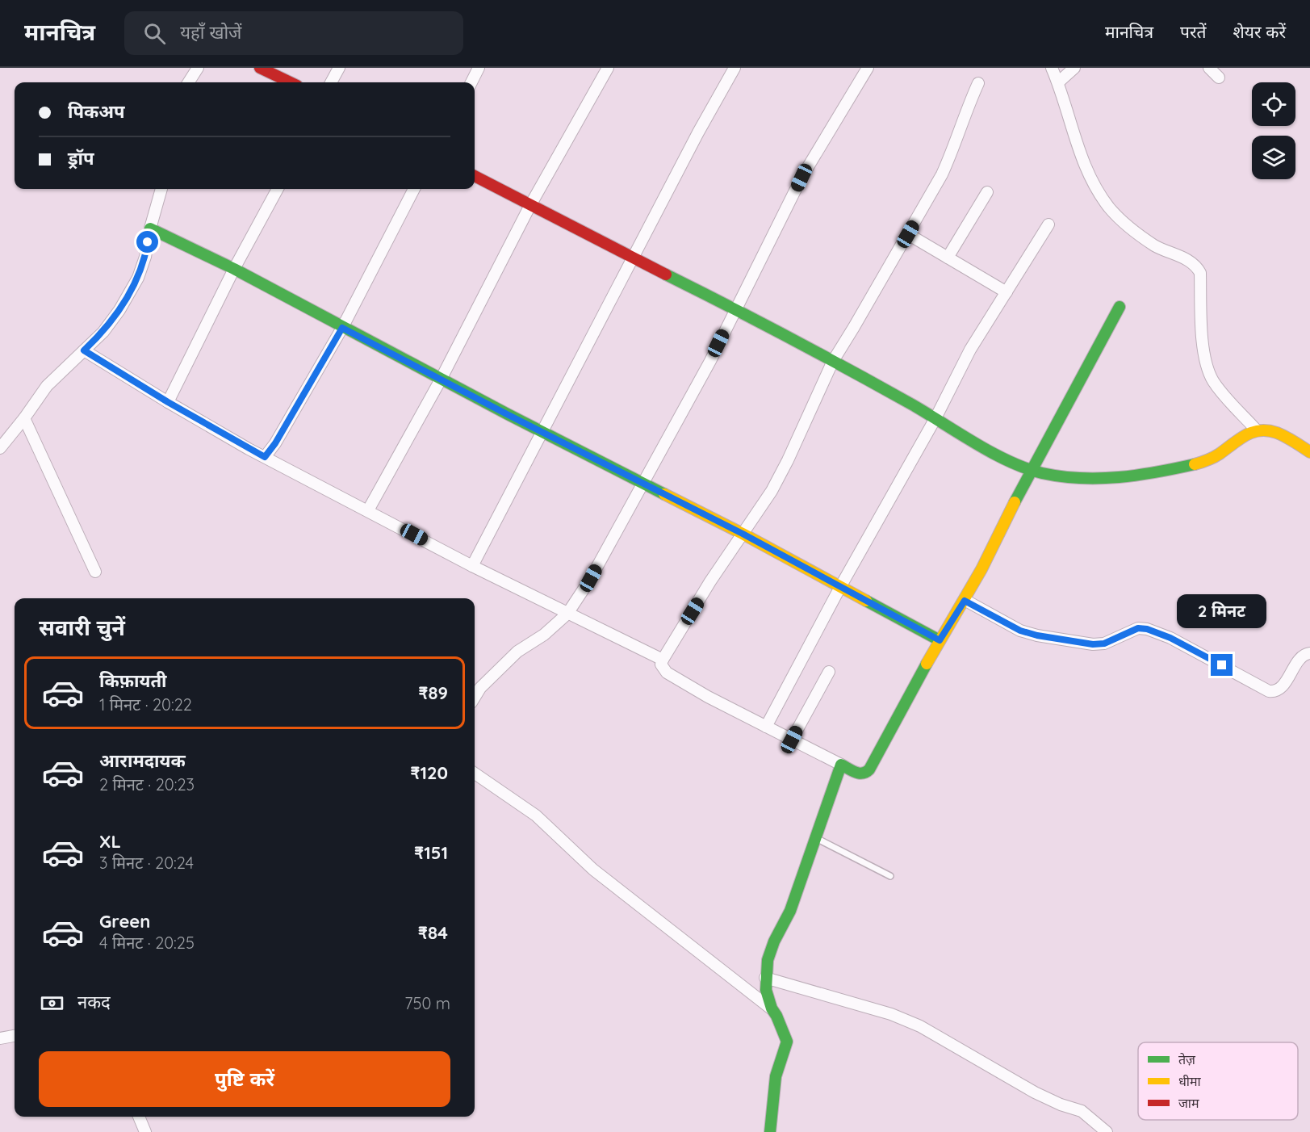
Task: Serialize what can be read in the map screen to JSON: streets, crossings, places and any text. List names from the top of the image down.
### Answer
{
  "legend": ["तेज़", "धीमा", "जाम"],
  "page": {
    "header": "मानचित्र",
    "search": "यहाँ खोजें",
    "nav": ["मानचित्र", "परतें", "शेयर करें"],
    "banner": ["पिकअप", "ड्रॉप"],
    "bubble": "2 मिनट",
    "heading": "सवारी चुनें",
    "list": [
      {
        "name": "किफ़ायती",
        "note": "1 मिनट · 20:22",
        "value": "₹89"
      },
      {
        "name": "आरामदायक",
        "note": "2 मिनट · 20:23",
        "value": "₹120"
      },
      {
        "name": "XL",
        "note": "3 मिनट · 20:24",
        "value": "₹151"
      },
      {
        "name": "Green",
        "note": "4 मिनट · 20:25",
        "value": "₹84"
      }
    ],
    "pay": ["नकद", "750 m"],
    "buttons": "पुष्टि करें"
  }
}
